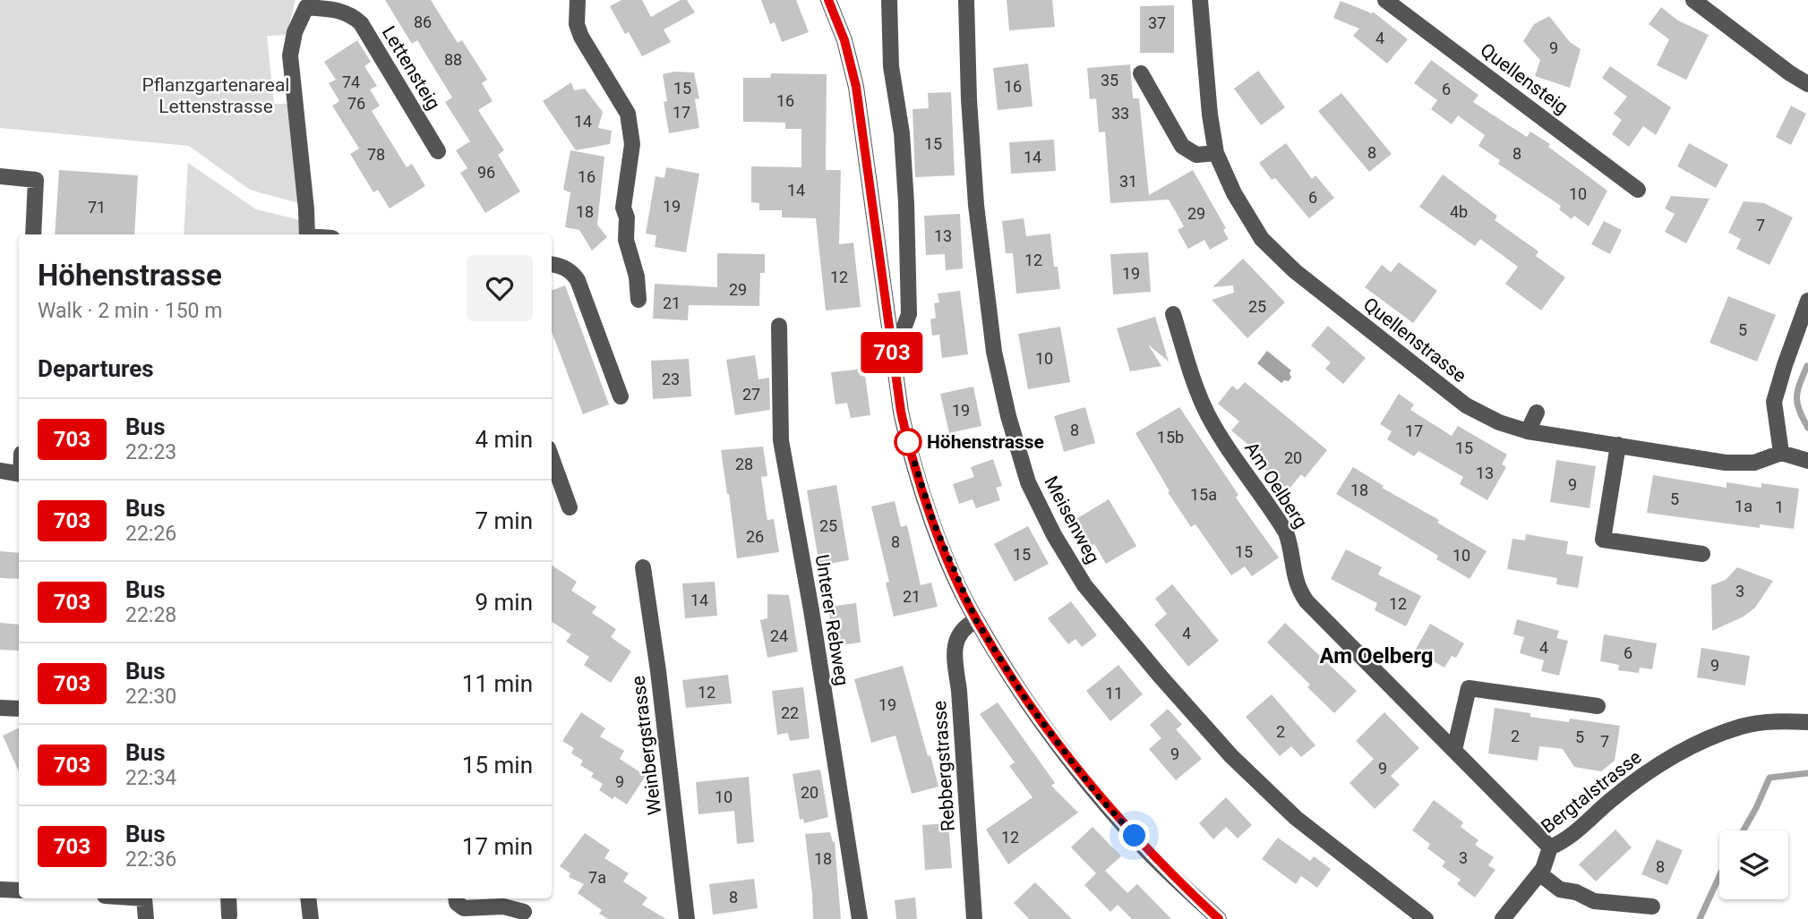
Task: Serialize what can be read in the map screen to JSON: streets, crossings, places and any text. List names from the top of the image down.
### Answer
{
  "streets": {
    "street": [
      "Lettensteig",
      "Quellensteig",
      "Quellenstrasse",
      "Am Oelberg",
      "Meisenweg",
      "Unterer Rebweg",
      "Weinbergstrasse",
      "Rebbergstrasse",
      "Bergtalstrasse"
    ]
  },
  "crossings": [
    ["Am Oelberg", "Bergtalstrasse"]
  ],
  "districts": ["Am Oelberg"],
  "parks": ["Pflanzgartenareal Lettenstrasse"],
  "places": ["Höhenstrasse"],
  "lines": ["bus line 703"],
  "house_numbers": [
    "86",
    "37",
    "4",
    "9",
    "88",
    "35",
    "74",
    "16",
    "15",
    "6",
    "16",
    "76",
    "17",
    "33",
    "14",
    "15",
    "8",
    "8",
    "78",
    "14",
    "96",
    "16",
    "31",
    "14",
    "10",
    "6",
    "19",
    "71",
    "18",
    "4b",
    "29",
    "7",
    "13",
    "12",
    "19",
    "12",
    "29",
    "21",
    "25",
    "5",
    "10",
    "23",
    "27",
    "19",
    "8",
    "17",
    "15b",
    "15",
    "20",
    "28",
    "13",
    "9",
    "18",
    "15a",
    "5",
    "1a",
    "1",
    "25",
    "26",
    "8",
    "15",
    "15",
    "10",
    "3",
    "21",
    "14",
    "12",
    "4",
    "24",
    "4",
    "6",
    "9",
    "12",
    "11",
    "19",
    "22",
    "2",
    "2",
    "5",
    "7",
    "9",
    "9",
    "9",
    "20",
    "10",
    "12",
    "3",
    "18",
    "8",
    "7a",
    "8"
  ],
  "page": {
    "on_map": "703",
    "heading": [
      ["Höhenstrasse", "Walk · 2 min · 150 m"],
      "Departures"
    ],
    "list": [
      {
        "mark": "703",
        "name": "Bus",
        "note": "22:23",
        "value": "4 min"
      },
      {
        "mark": "703",
        "name": "Bus",
        "note": "22:26",
        "value": "7 min"
      },
      {
        "mark": "703",
        "name": "Bus",
        "note": "22:28",
        "value": "9 min"
      },
      {
        "mark": "703",
        "name": "Bus",
        "note": "22:30",
        "value": "11 min"
      },
      {
        "mark": "703",
        "name": "Bus",
        "note": "22:34",
        "value": "15 min"
      },
      {
        "mark": "703",
        "name": "Bus",
        "note": "22:36",
        "value": "17 min"
      }
    ]
  }
}
